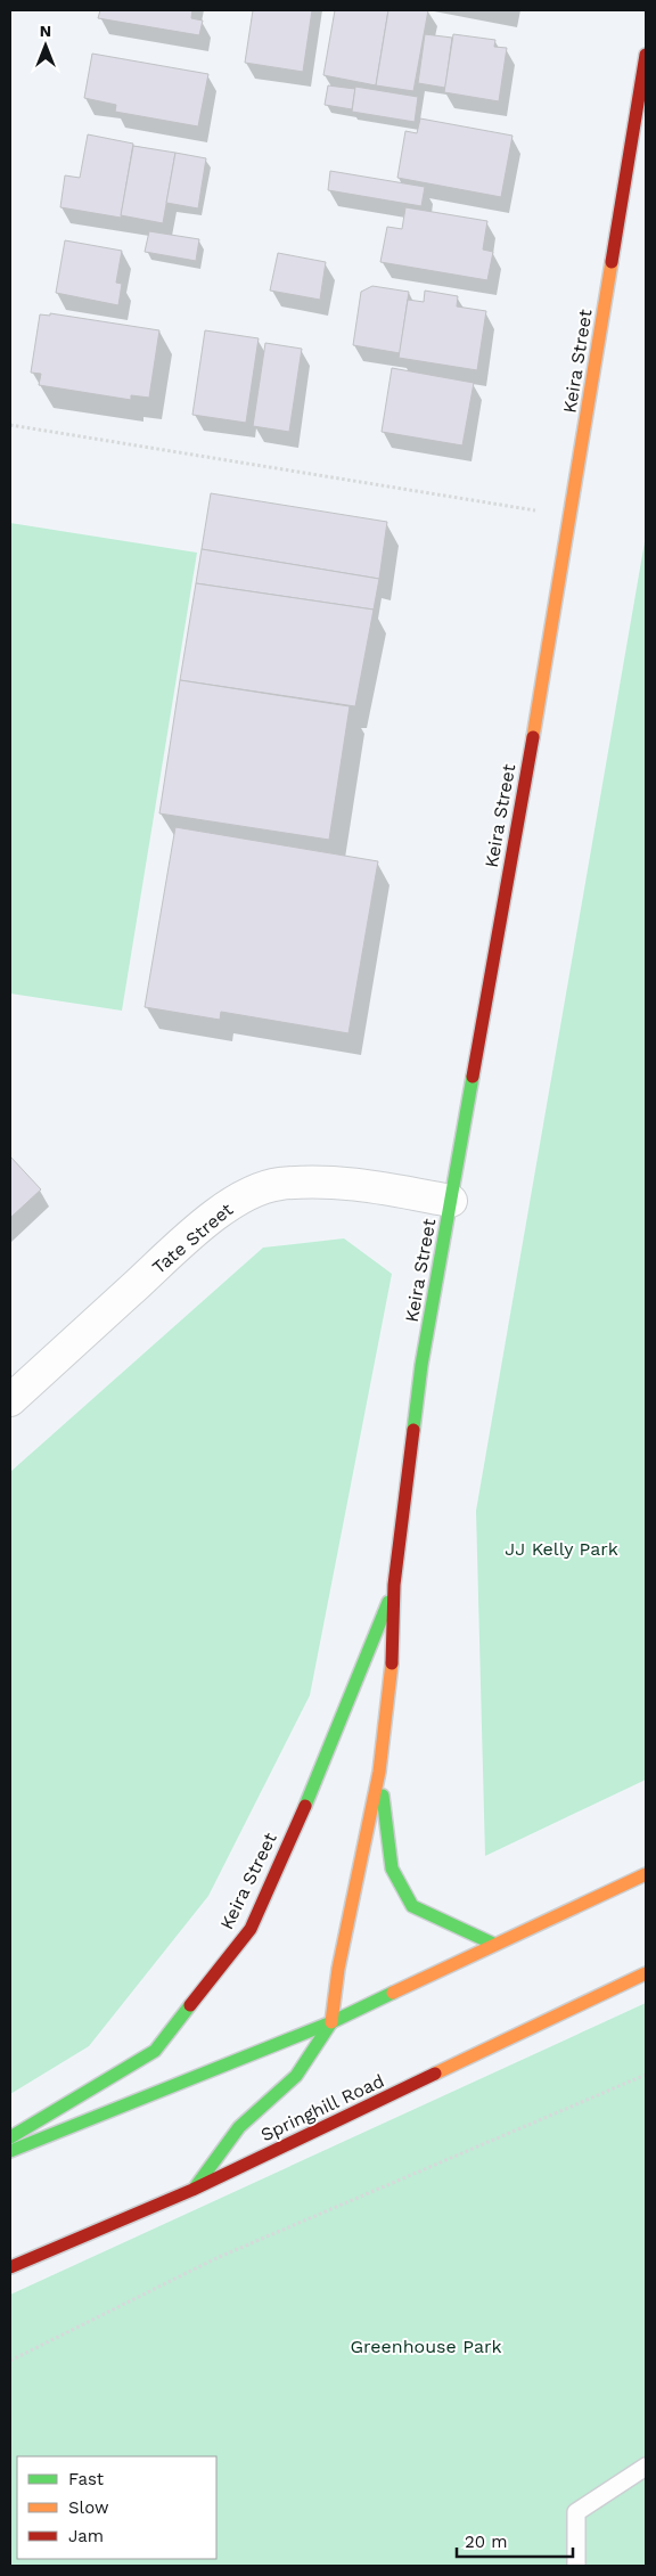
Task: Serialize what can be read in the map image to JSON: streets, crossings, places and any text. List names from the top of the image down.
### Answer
{
  "streets": {
    "main road": ["Keira Street", "Springhill Road"],
    "street": ["Tate Street"]
  },
  "crossings": [
    ["Keira Street", "Tate Street"]
  ],
  "parks": ["JJ Kelly Park", "Greenhouse Park"],
  "legend": ["Fast", "Slow", "Jam"],
  "scale_bar": "20 m",
  "north": "top"
}
